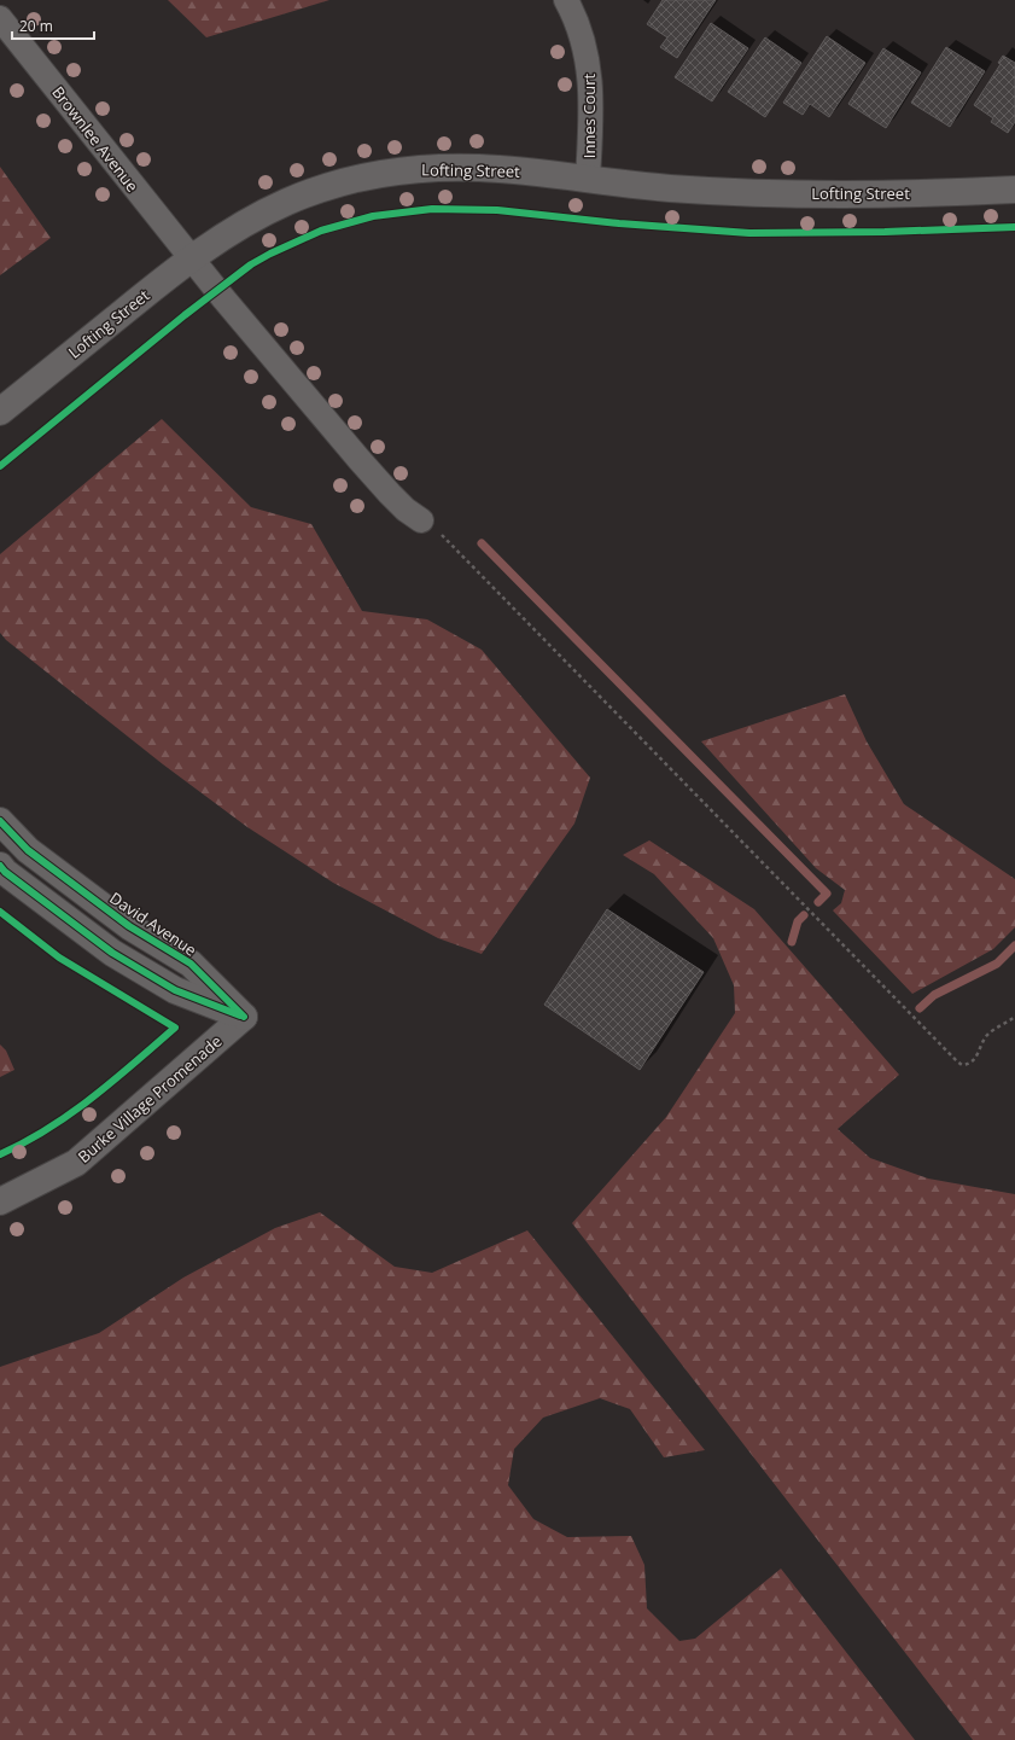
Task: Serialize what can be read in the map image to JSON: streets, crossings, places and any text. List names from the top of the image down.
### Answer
{
  "streets": {
    "street": [
      "Innes Court",
      "Brownlee Avenue",
      "Lofting Street",
      "David Avenue",
      "Burke Village Promenade"
    ]
  },
  "crossings": [
    ["Innes Court", "Lofting Street"],
    ["Brownlee Avenue", "Lofting Street"],
    ["David Avenue", "Burke Village Promenade"]
  ],
  "scale_bar": "20 m"
}
